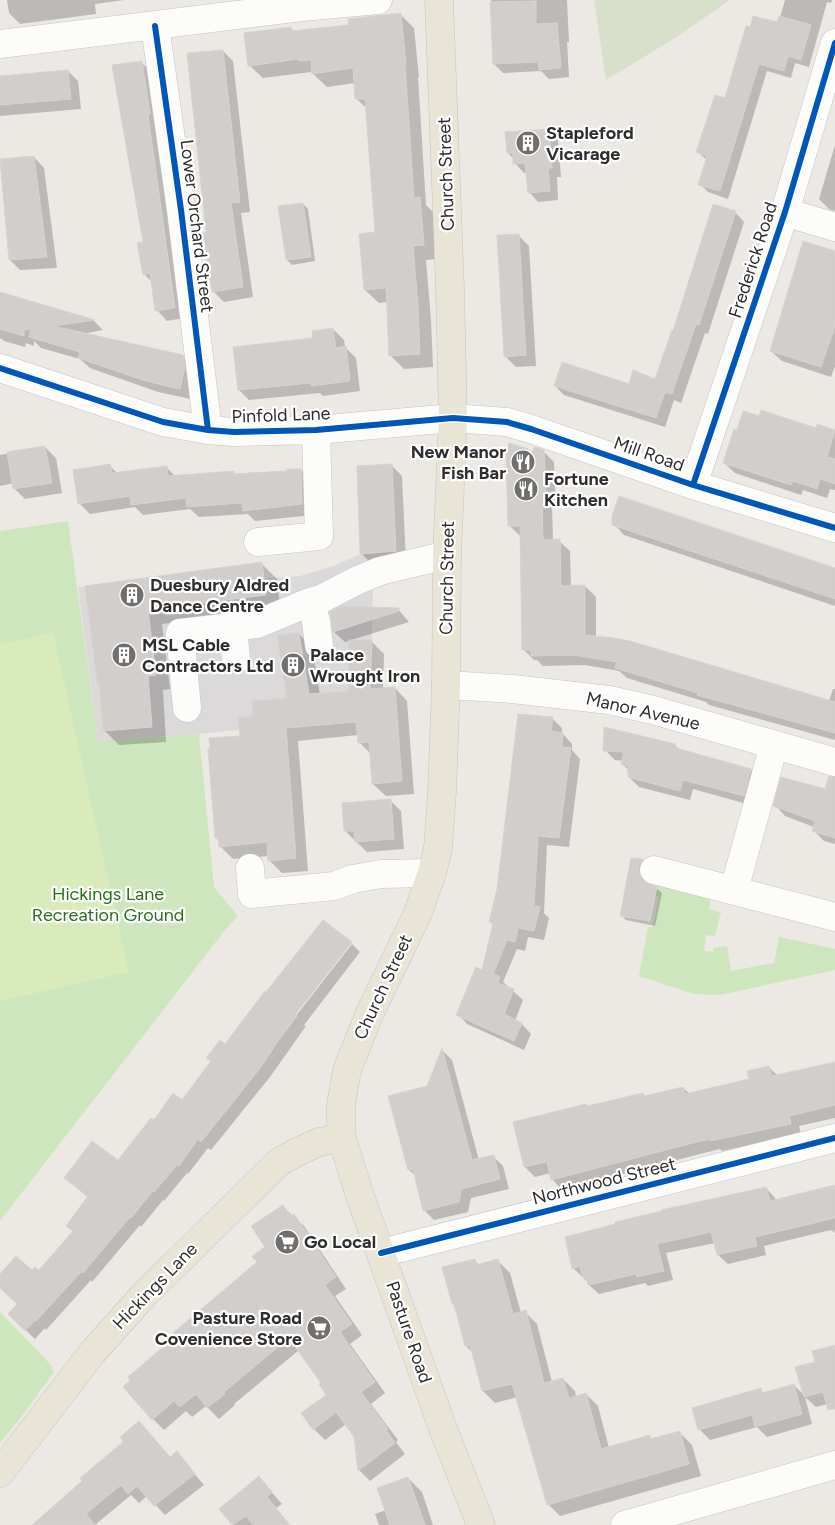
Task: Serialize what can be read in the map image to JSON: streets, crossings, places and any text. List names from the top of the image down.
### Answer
{
  "streets": {
    "main road": ["Church Street", "Hickings Lane", "Pasture Road"],
    "street": [
      "Lower Orchard Street",
      "Frederick Road",
      "Pinfold Lane",
      "Mill Road",
      "Manor Avenue",
      "Northwood Street"
    ]
  },
  "crossings": [
    ["Church Street", "Pinfold Lane"],
    ["Church Street", "Mill Road"],
    ["Church Street", "Manor Avenue"],
    ["Church Street", "Hickings Lane"],
    ["Church Street", "Pasture Road"],
    ["Lower Orchard Street", "Pinfold Lane"],
    ["Frederick Road", "Mill Road"],
    ["Pinfold Lane", "Mill Road"],
    ["Northwood Street", "Pasture Road"],
    ["Hickings Lane", "Pasture Road"]
  ],
  "parks": ["Hickings Lane Recreation Ground"],
  "places": {
    "building": [
      "Stapleford Vicarage",
      "Duesbury Aldred Dance Centre",
      "MSL Cable Contractors Ltd",
      "Palace Wrought Iron"
    ],
    "restaurant": ["New Manor Fish Bar", "Fortune Kitchen"],
    "supermarket": ["Go Local", "Pasture Road Covenience Store"]
  }
}
